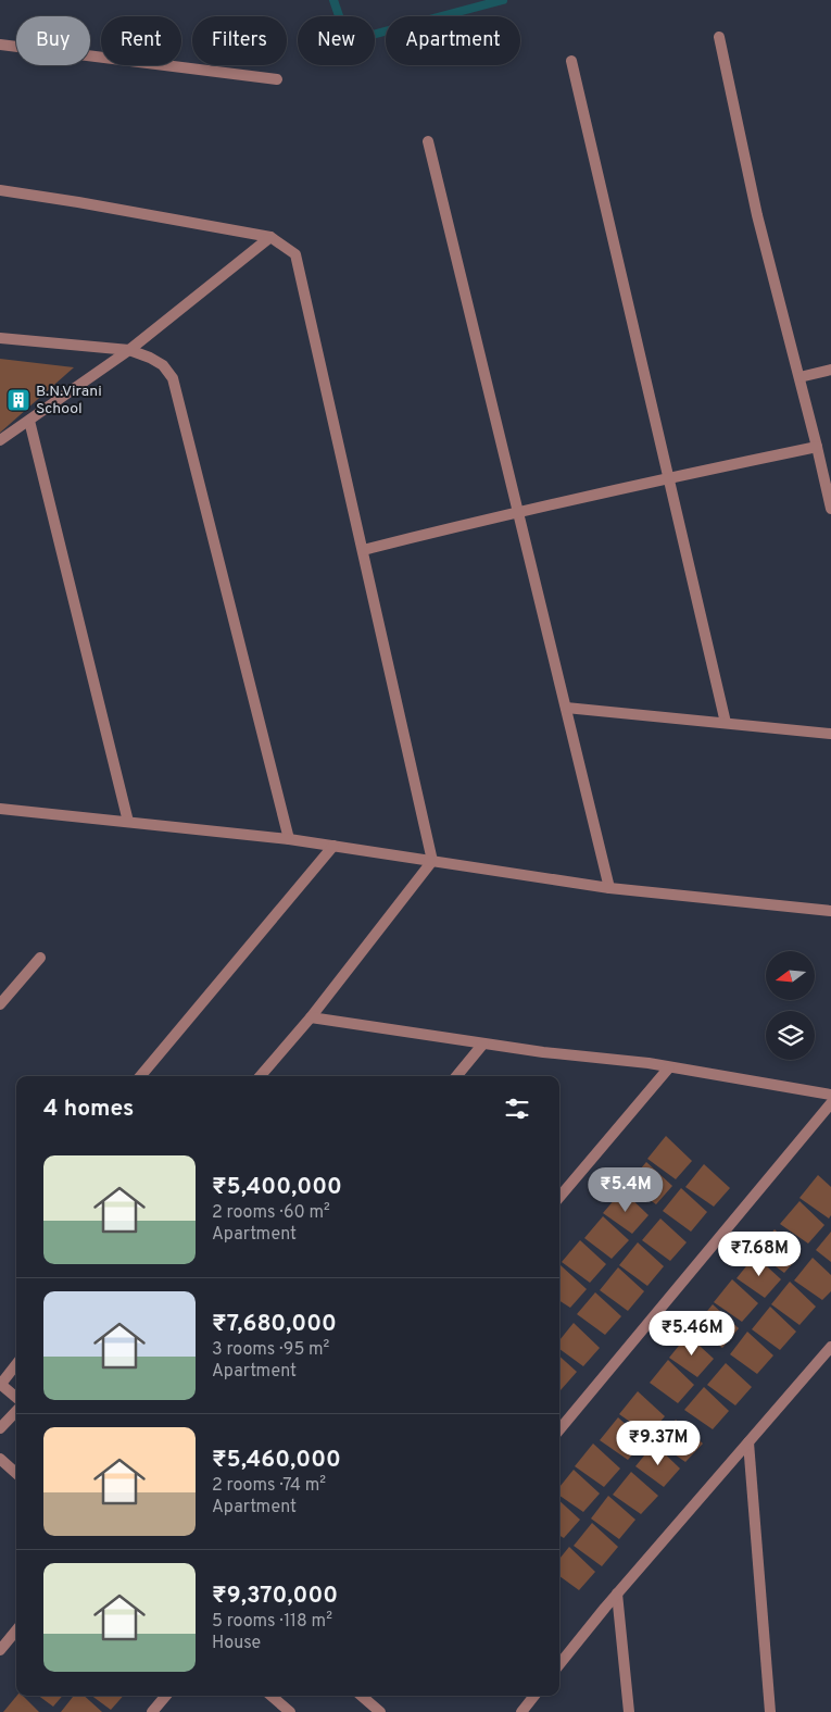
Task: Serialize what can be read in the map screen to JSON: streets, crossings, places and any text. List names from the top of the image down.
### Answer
{
  "places": {
    "building": ["B.N.Virani School"]
  },
  "north": "left",
  "page": {
    "chip": [
      "Buy",
      "Rent",
      "Filters",
      "New",
      "Apartment"
    ],
    "heading": "4 homes",
    "list": [
      {
        "name": "₹5,400,000",
        "note": "2 rooms · 60 m² · Apartment"
      },
      {
        "name": "₹7,680,000",
        "note": "3 rooms · 95 m² · Apartment"
      },
      {
        "name": "₹5,460,000",
        "note": "2 rooms · 74 m² · Apartment"
      },
      {
        "name": "₹9,370,000",
        "note": "5 rooms · 118 m² · House"
      }
    ],
    "price": [
      "₹5.4M",
      "₹7.68M",
      "₹5.46M",
      "₹9.37M"
    ]
  }
}
